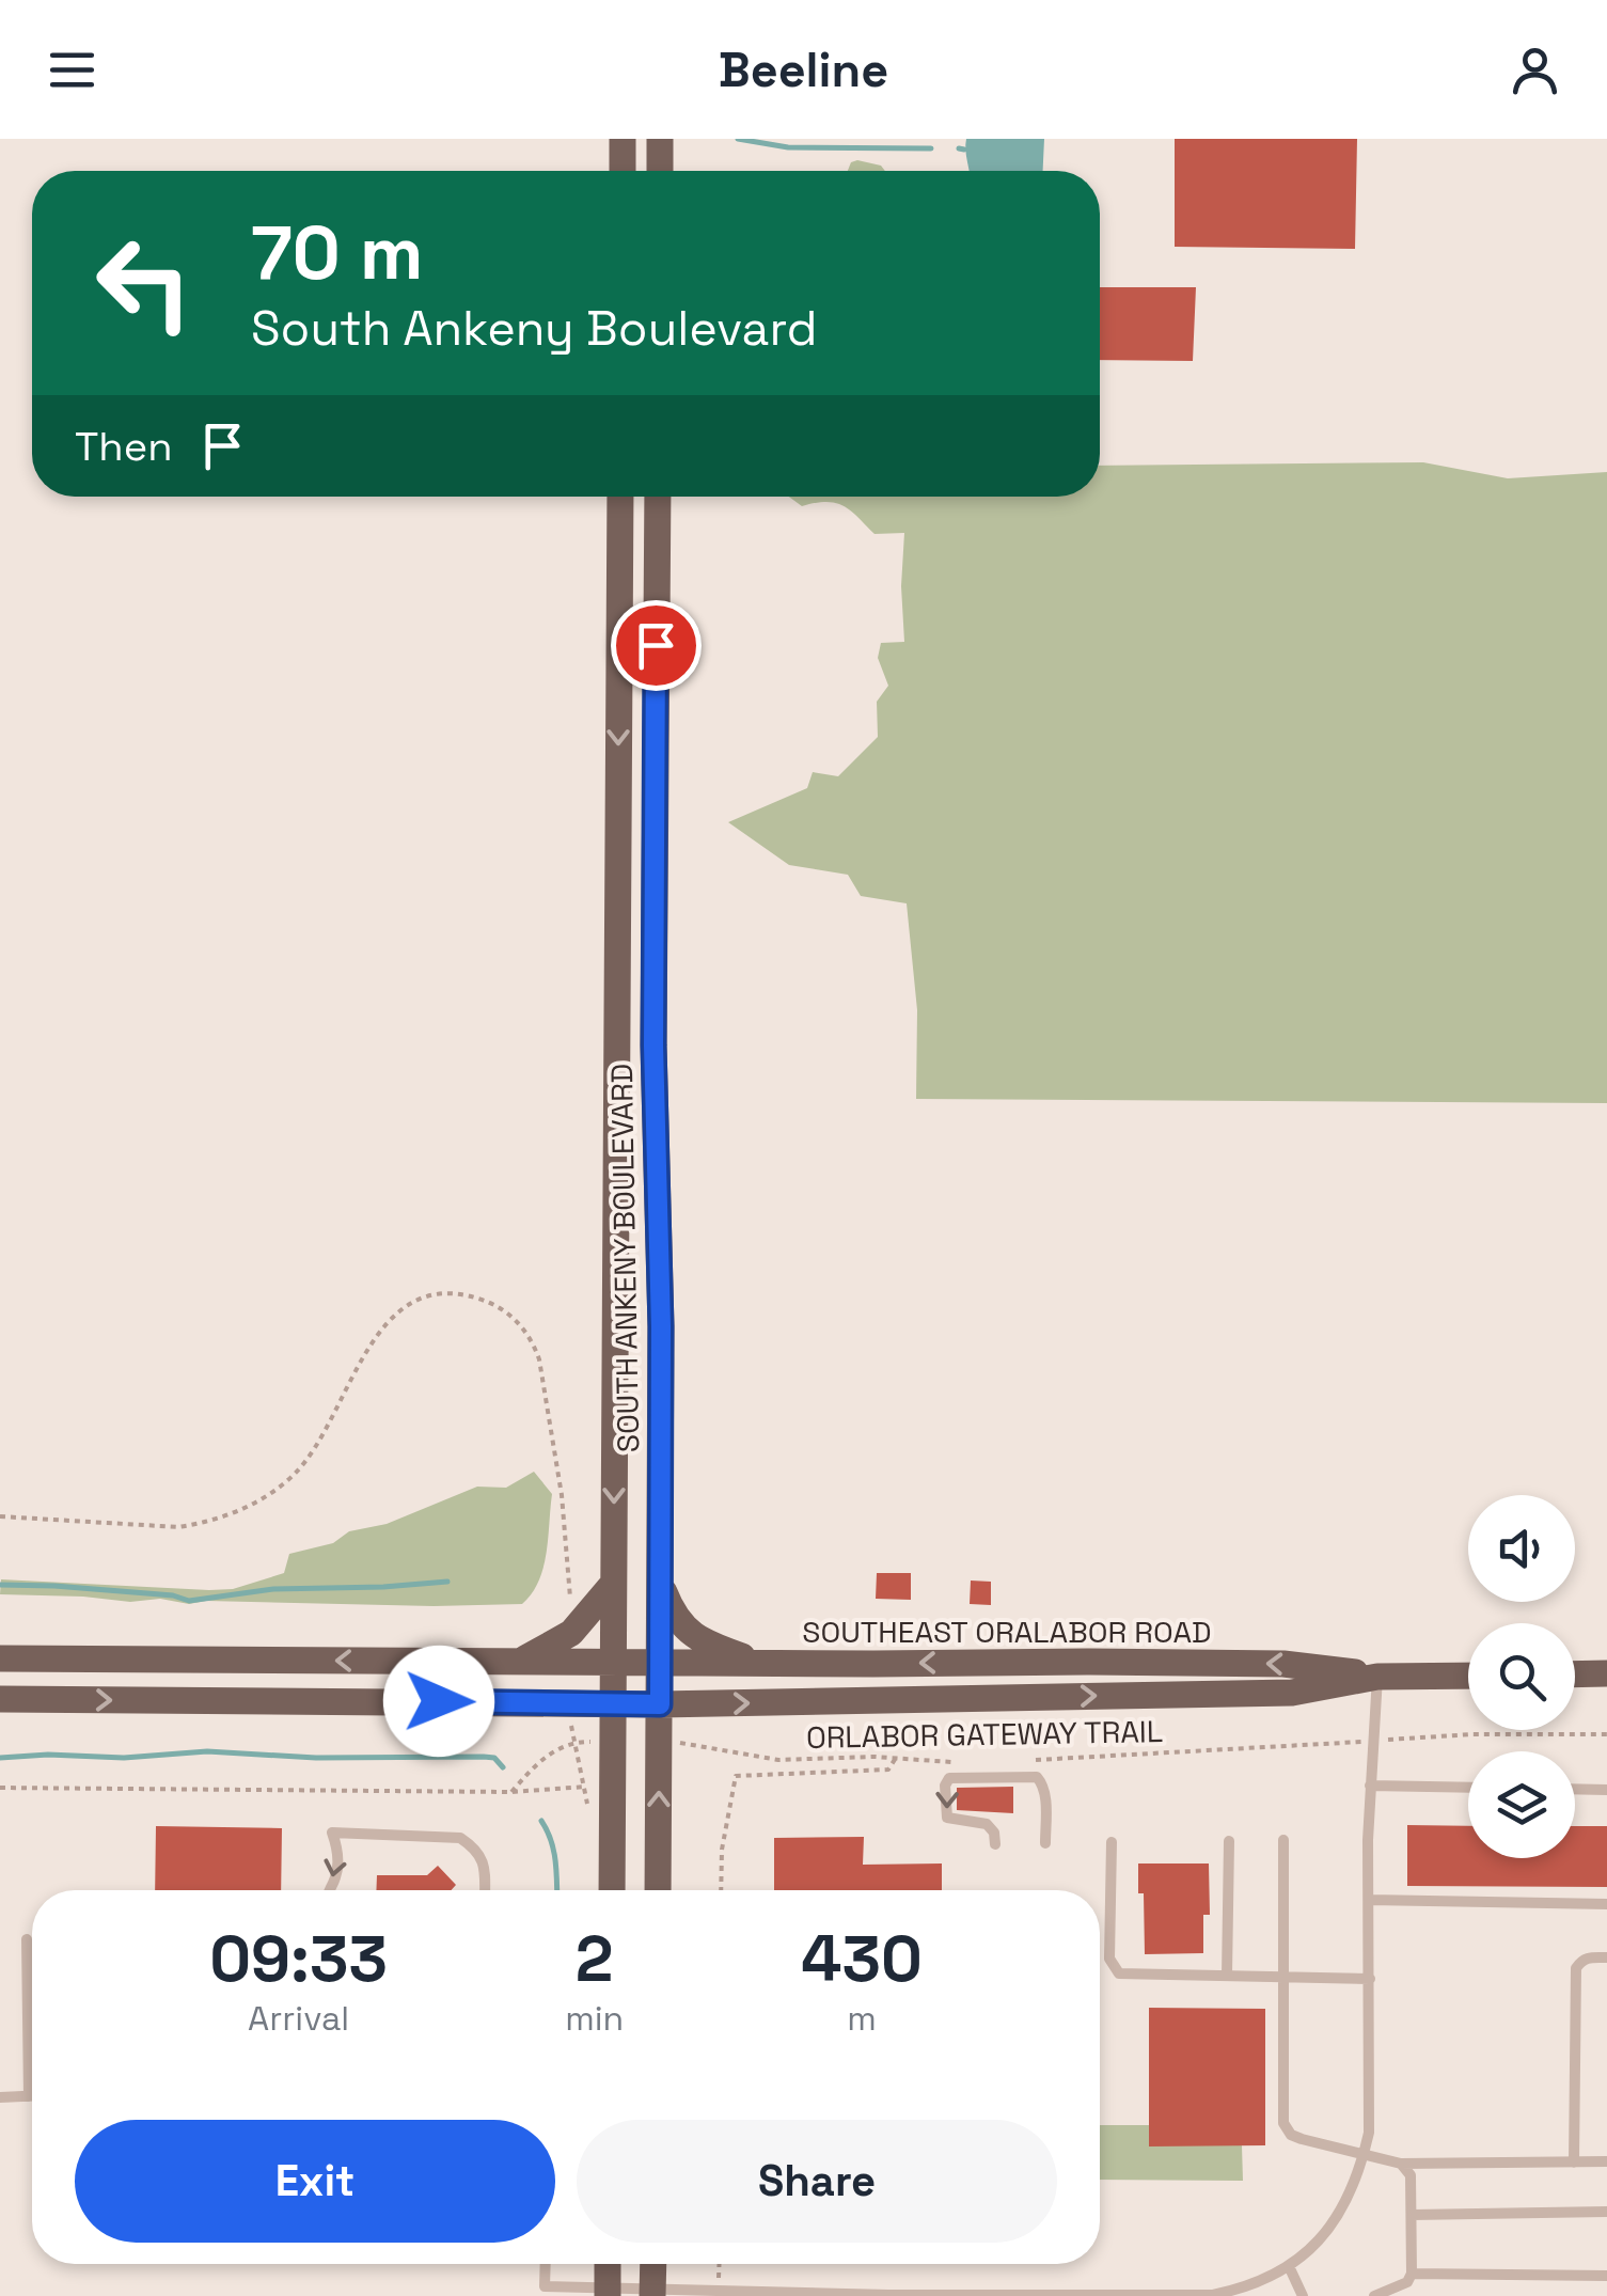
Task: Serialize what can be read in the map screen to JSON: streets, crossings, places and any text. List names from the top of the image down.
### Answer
{
  "streets": {
    "main road": ["SOUTH ANKENY BOULEVARD", "SOUTHEAST ORALABOR ROAD"],
    "path": ["ORLABOR GATEWAY TRAIL"]
  },
  "crossings": [
    ["SOUTH ANKENY BOULEVARD", "SOUTHEAST ORALABOR ROAD"],
    ["SOUTH ANKENY BOULEVARD", "ORLABOR GATEWAY TRAIL"]
  ],
  "page": {
    "header": "Beeline",
    "turn": ["70 m", "South Ankeny Boulevard"],
    "then": "Then",
    "eta": [
      "09:33",
      "Arrival",
      "2",
      "min",
      "430",
      "m"
    ],
    "buttons": ["Exit", "Share"]
  }
}
